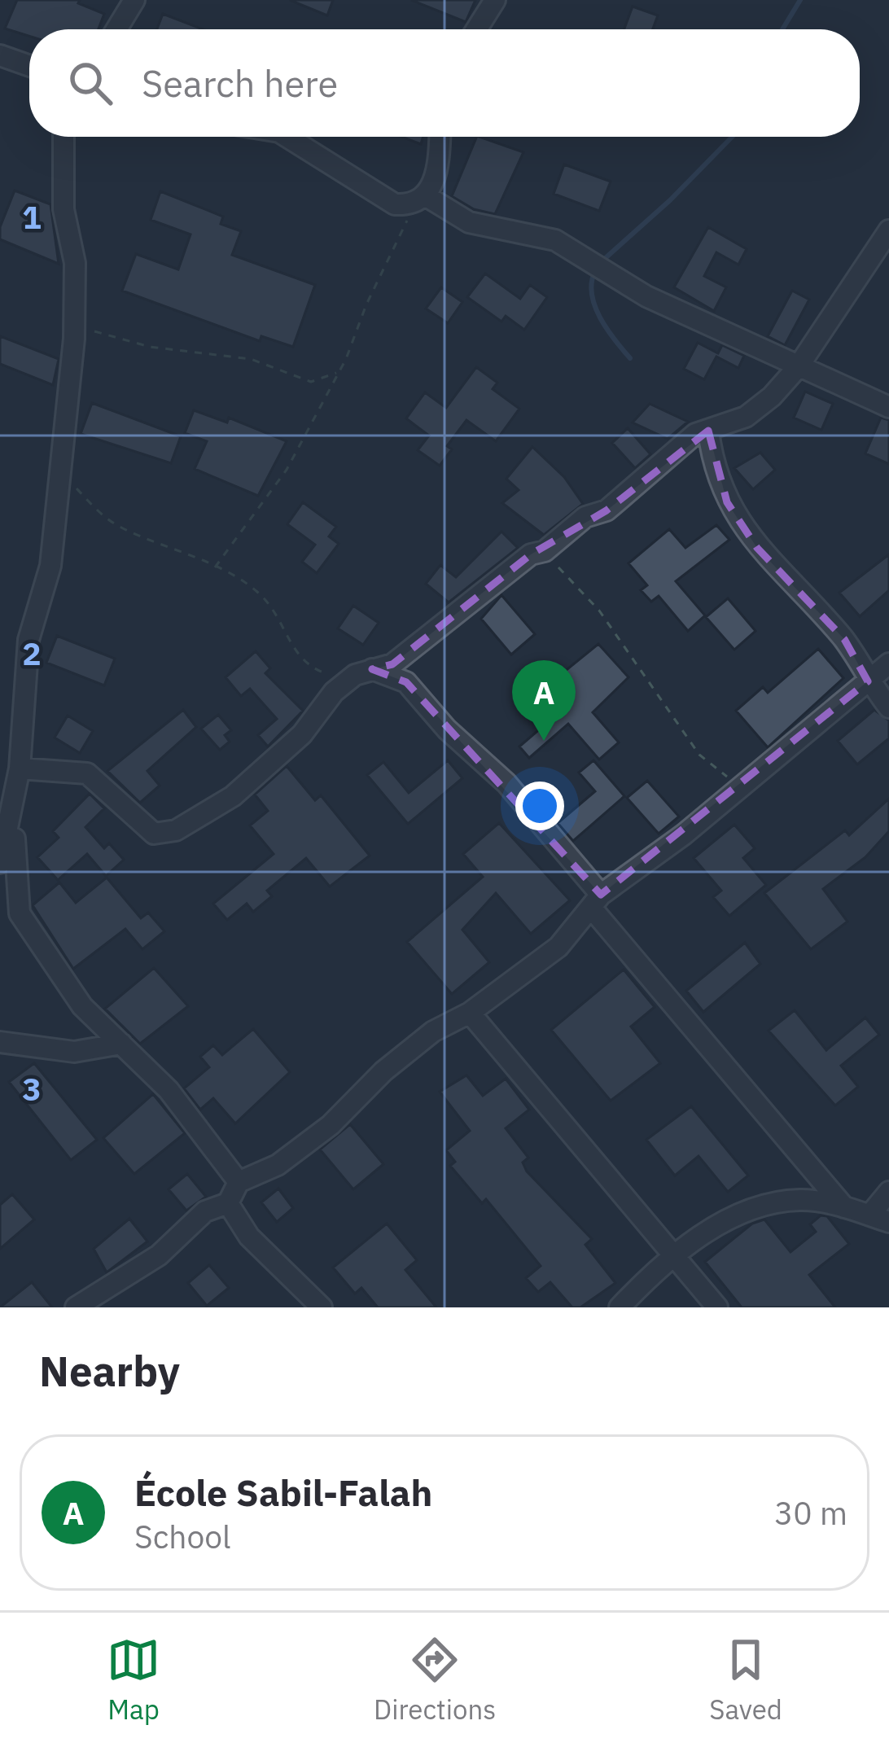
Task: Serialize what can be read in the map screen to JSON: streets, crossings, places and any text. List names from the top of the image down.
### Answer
{
  "page": {
    "search": "Search here",
    "pins": "A",
    "heading": "Nearby",
    "list": [
      {
        "mark": "A",
        "name": "École Sabil-Falah",
        "note": "School",
        "value": "30 m"
      }
    ],
    "nav": ["Map", "Directions", "Saved"]
  },
  "grid": {
    "rows": ["1", "2", "3"]
  }
}
